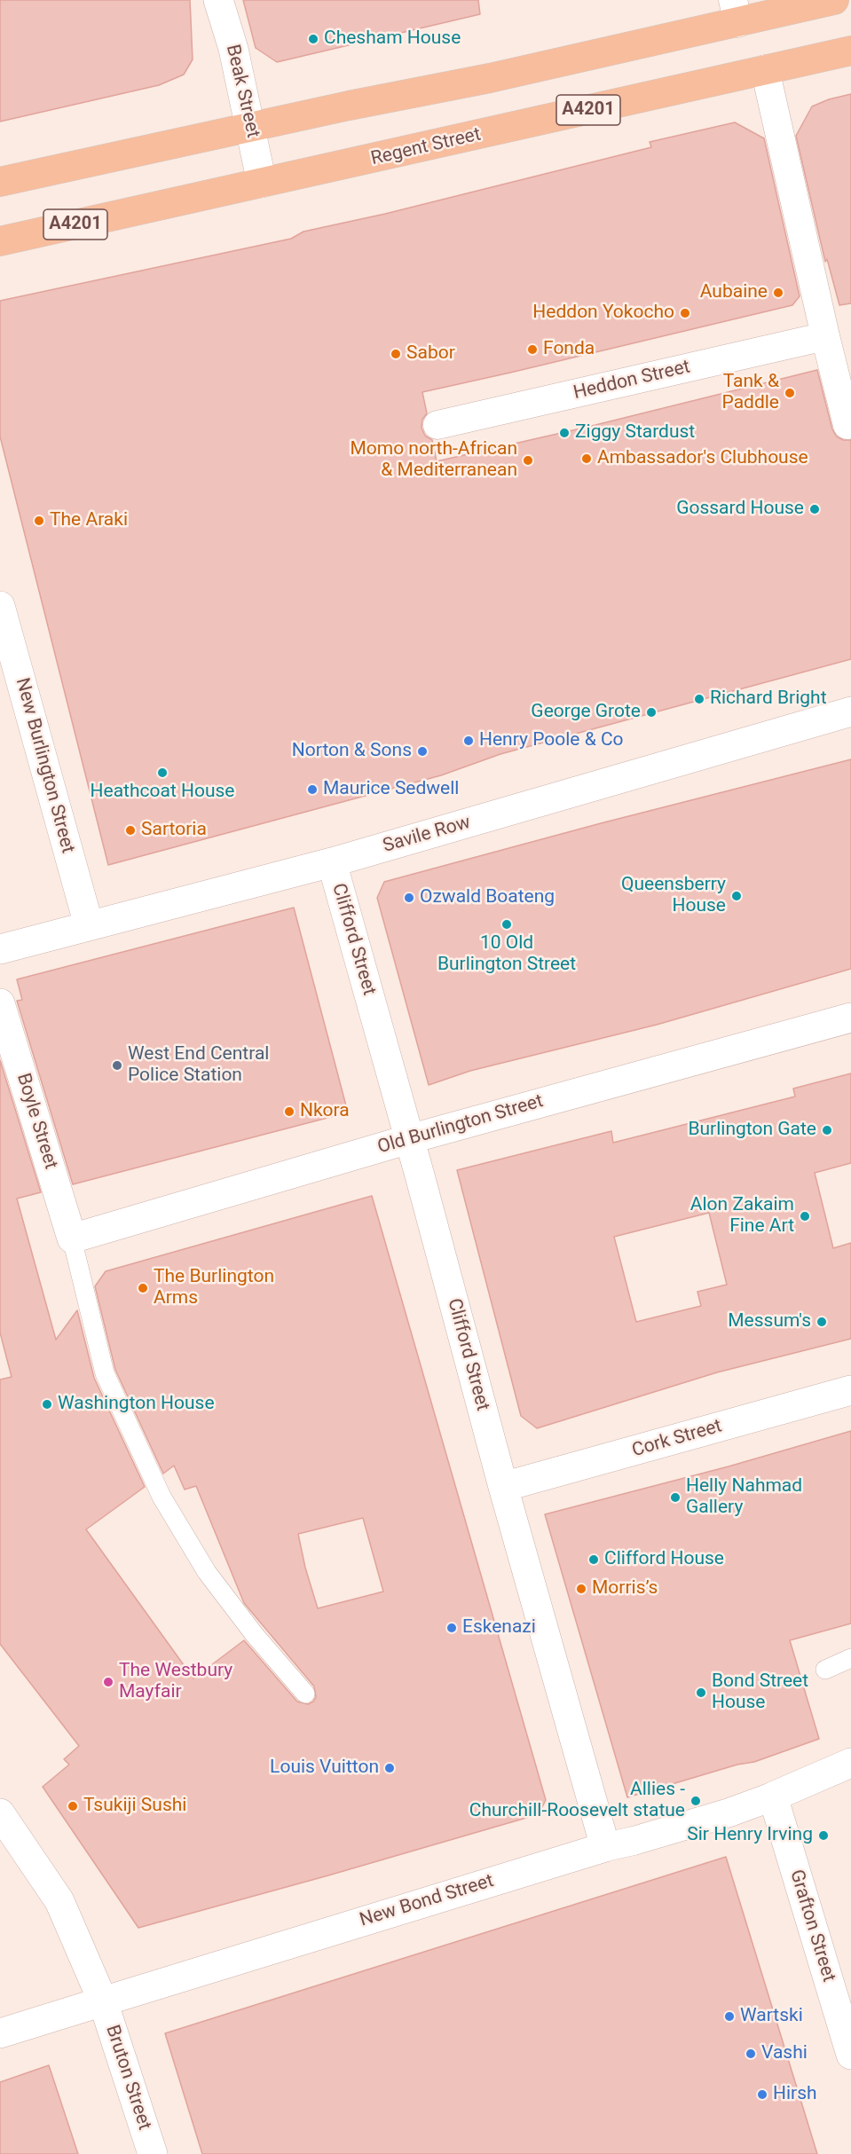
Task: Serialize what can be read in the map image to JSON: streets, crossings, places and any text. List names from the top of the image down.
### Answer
{
  "streets": {
    "main road": ["A4201", "Regent Street"],
    "street": [
      "Beak Street",
      "Heddon Street",
      "New Burlington Street",
      "Savile Row",
      "Clifford Street",
      "Boyle Street",
      "Old Burlington Street",
      "Cork Street",
      "New Bond Street",
      "Grafton Street",
      "Bruton Street"
    ]
  },
  "crossings": [
    ["Beak Street", "Regent Street"],
    ["New Burlington Street", "Savile Row"],
    ["Savile Row", "Clifford Street"],
    ["Clifford Street", "Old Burlington Street"],
    ["Clifford Street", "Cork Street"],
    ["Clifford Street", "New Bond Street"],
    ["Boyle Street", "Old Burlington Street"],
    ["New Bond Street", "Grafton Street"],
    ["New Bond Street", "Bruton Street"]
  ],
  "places": [
    "Chesham House",
    "Aubaine",
    "Heddon Yokocho",
    "Fonda",
    "Sabor",
    "Tank & Paddle",
    "Ziggy Stardust",
    "Ambassador's Clubhouse",
    "Momo north-African & Mediterranean",
    "Gossard House",
    "The Araki",
    "Richard Bright",
    "George Grote",
    "Henry Poole & Co",
    "Norton & Sons",
    "Heathcoat House",
    "Maurice Sedwell",
    "Sartoria",
    "Queensberry House",
    "Ozwald Boateng",
    "10 Old Burlington Street",
    "West End Central Police Station",
    "Nkora",
    "Burlington Gate",
    "Alon Zakaim Fine Art",
    "The Burlington Arms",
    "Messum's",
    "Washington House",
    "Helly Nahmad Gallery",
    "Clifford House",
    "Morris’s",
    "Eskenazi",
    "The Westbury Mayfair",
    "Bond Street House",
    "Louis Vuitton",
    "Allies - Churchill-Roosevelt statue",
    "Tsukiji Sushi",
    "Sir Henry Irving",
    "Wartski",
    "Vashi",
    "Hirsh"
  ]
}
